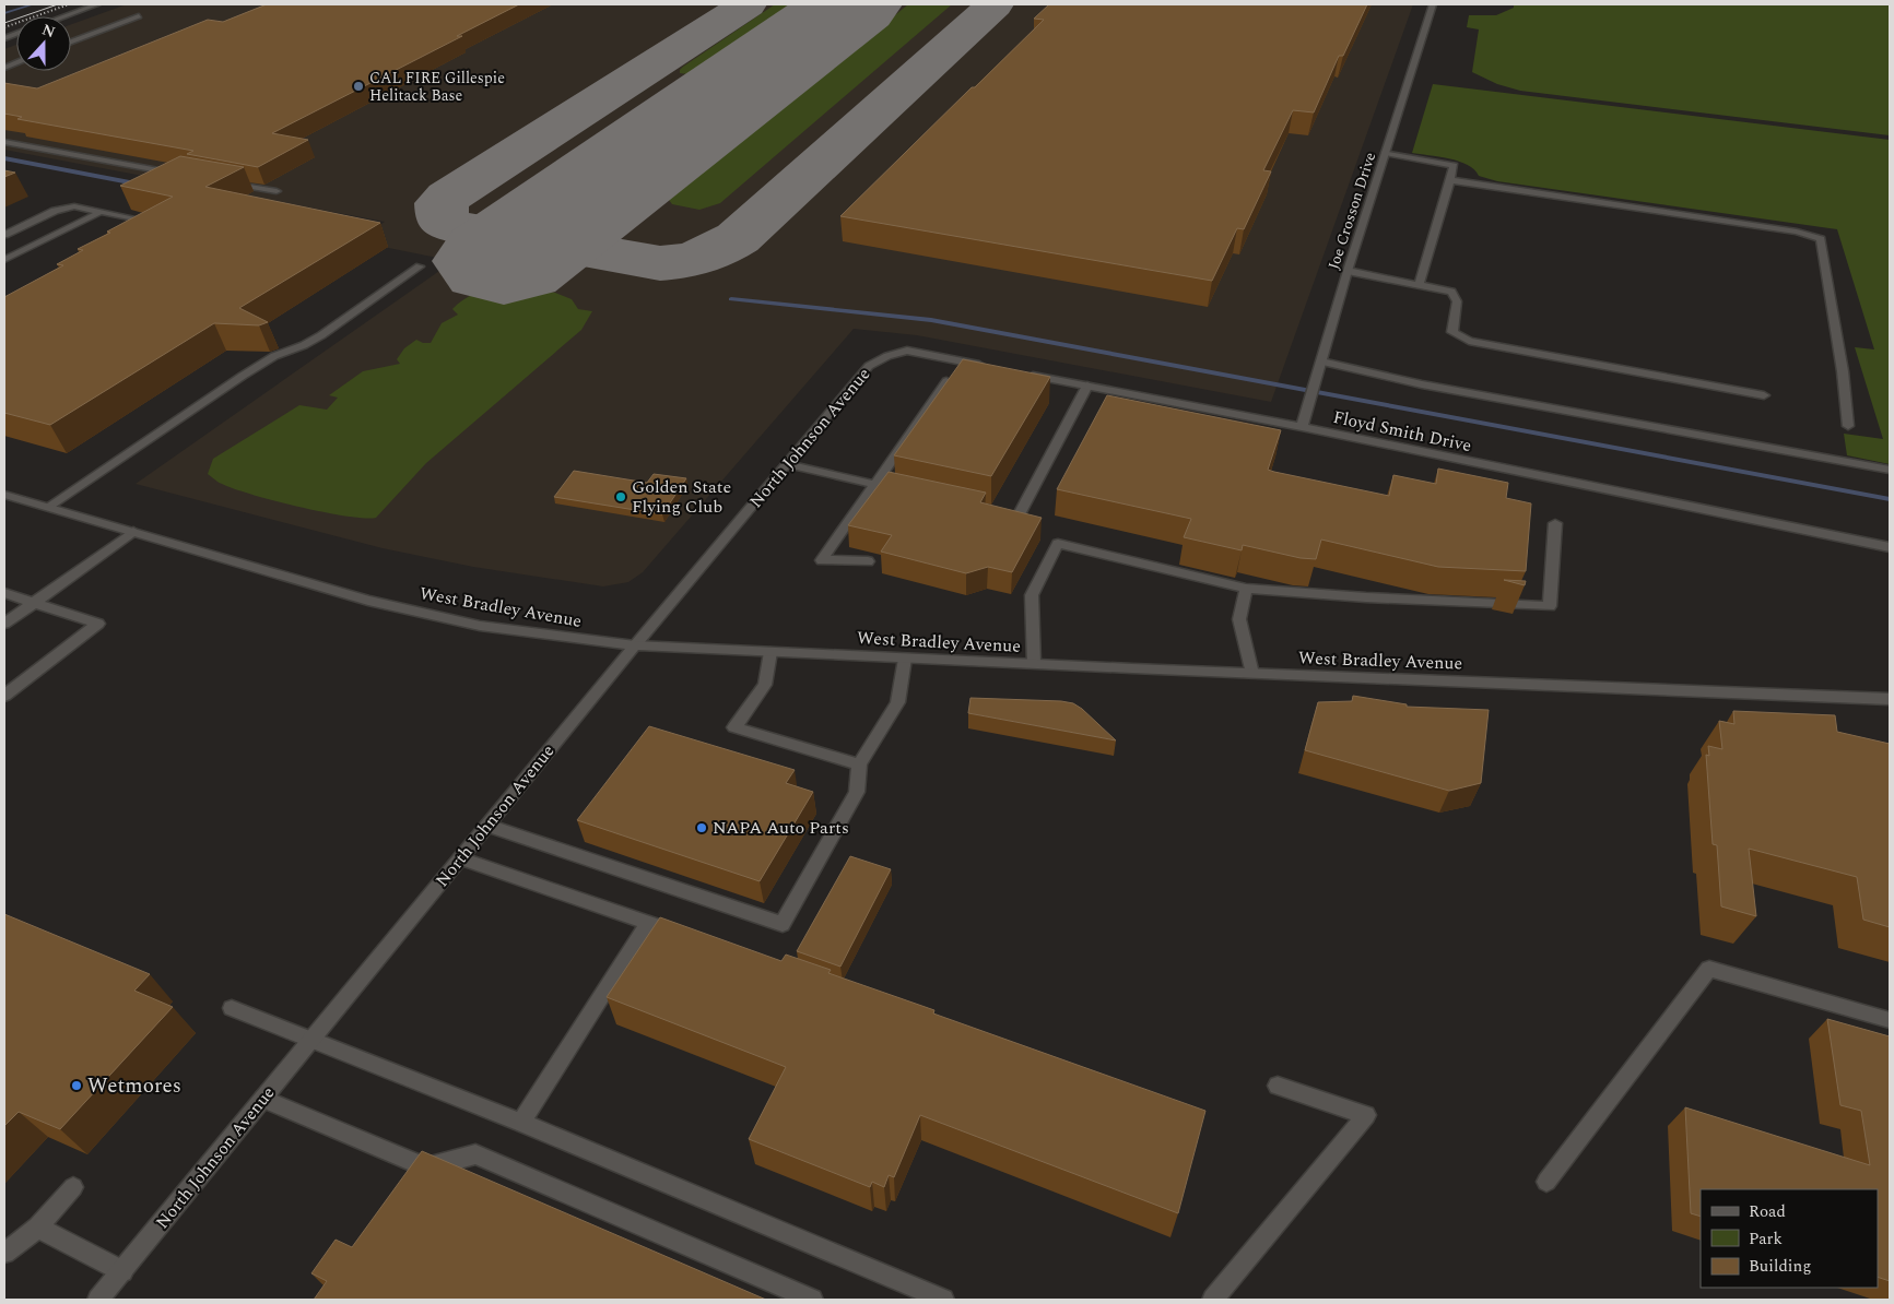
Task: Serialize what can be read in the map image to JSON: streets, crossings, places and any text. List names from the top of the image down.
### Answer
{
  "streets": {
    "street": [
      "Joe Crosson Drive",
      "Floyd Smith Drive",
      "North Johnson Avenue",
      "West Bradley Avenue"
    ]
  },
  "crossings": [
    ["Joe Crosson Drive", "Floyd Smith Drive"],
    ["North Johnson Avenue", "West Bradley Avenue"]
  ],
  "places": [
    "CAL FIRE Gillespie Helitack Base",
    "Golden State Flying Club",
    "NAPA Auto Parts",
    "Wetmores"
  ],
  "legend": ["Road", "Park", "Building"],
  "north": "top"
}
